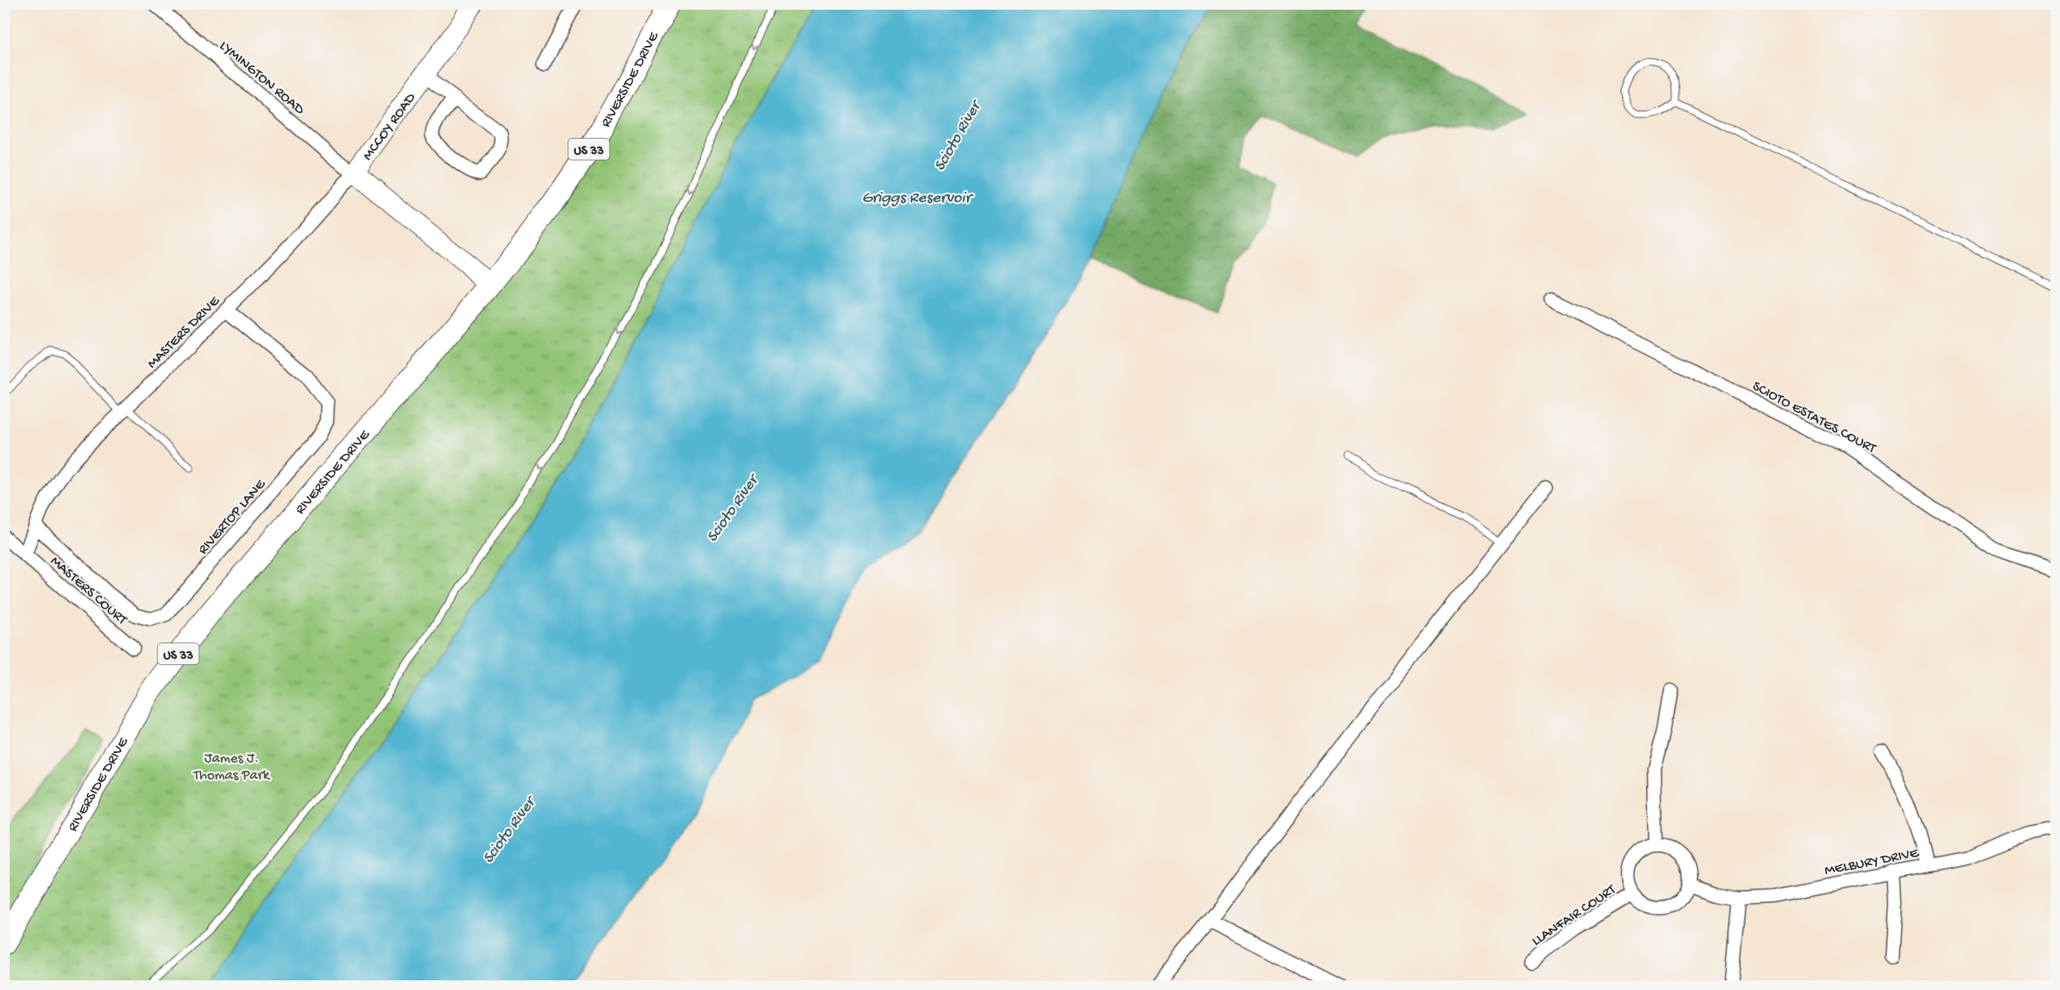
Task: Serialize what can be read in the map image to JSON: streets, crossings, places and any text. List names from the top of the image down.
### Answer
{
  "streets": {
    "main road": ["RIVERSIDE DRIVE", "MCCOY ROAD", "US 33"],
    "street": [
      "LYMINGTON ROAD",
      "MASTERS DRIVE",
      "SCIOTO ESTATES COURT",
      "RIVERTOP LANE",
      "MASTERS COURT",
      "MELBURY DRIVE",
      "LLANFAIR COURT"
    ]
  },
  "crossings": [
    ["LYMINGTON ROAD", "MCCOY ROAD"],
    ["LYMINGTON ROAD", "MASTERS DRIVE"],
    ["RIVERSIDE DRIVE", "MCCOY ROAD"],
    ["MCCOY ROAD", "MASTERS DRIVE"],
    ["MASTERS DRIVE", "RIVERTOP LANE"],
    ["MELBURY DRIVE", "LLANFAIR COURT"]
  ],
  "water": ["Scioto River", "Griggs Reservoir"],
  "parks": ["James J. Thomas Park"]
}
